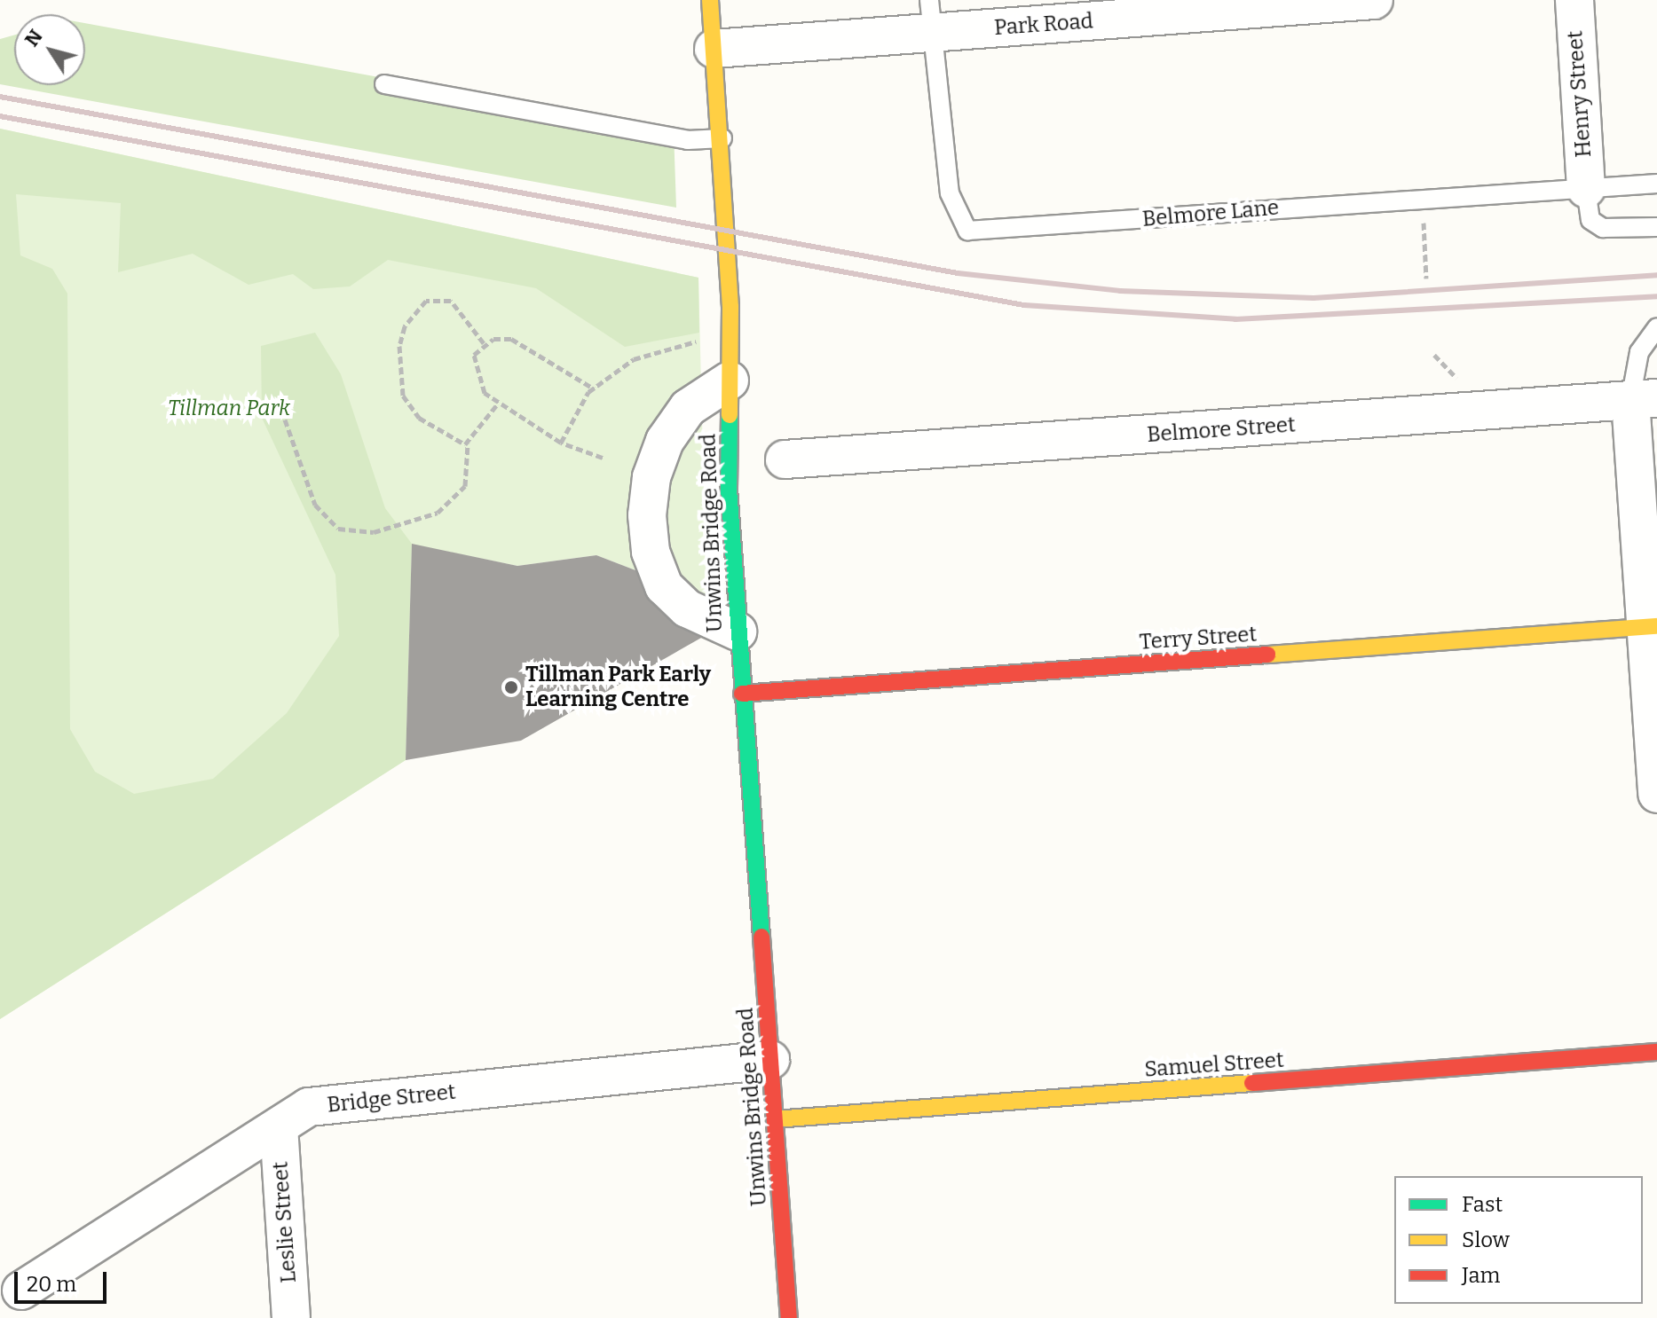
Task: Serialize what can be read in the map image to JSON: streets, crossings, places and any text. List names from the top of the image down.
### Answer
{
  "streets": {
    "street": [
      "Park Road",
      "Henry Street",
      "Belmore Street",
      "Unwins Bridge Road",
      "Terry Street",
      "Samuel Street",
      "Bridge Street",
      "Leslie Street"
    ],
    "lane": ["Belmore Lane"]
  },
  "crossings": [
    ["Park Road", "Belmore Lane"],
    ["Park Road", "Unwins Bridge Road"],
    ["Henry Street", "Belmore Lane"],
    ["Unwins Bridge Road", "Terry Street"],
    ["Unwins Bridge Road", "Samuel Street"],
    ["Unwins Bridge Road", "Bridge Street"],
    ["Bridge Street", "Leslie Street"]
  ],
  "parks": ["Tillman Park"],
  "places": ["Tillman Park Early Learning Centre"],
  "legend": ["Fast", "Slow", "Jam"],
  "scale_bar": "20 m",
  "north": "top left"
}
